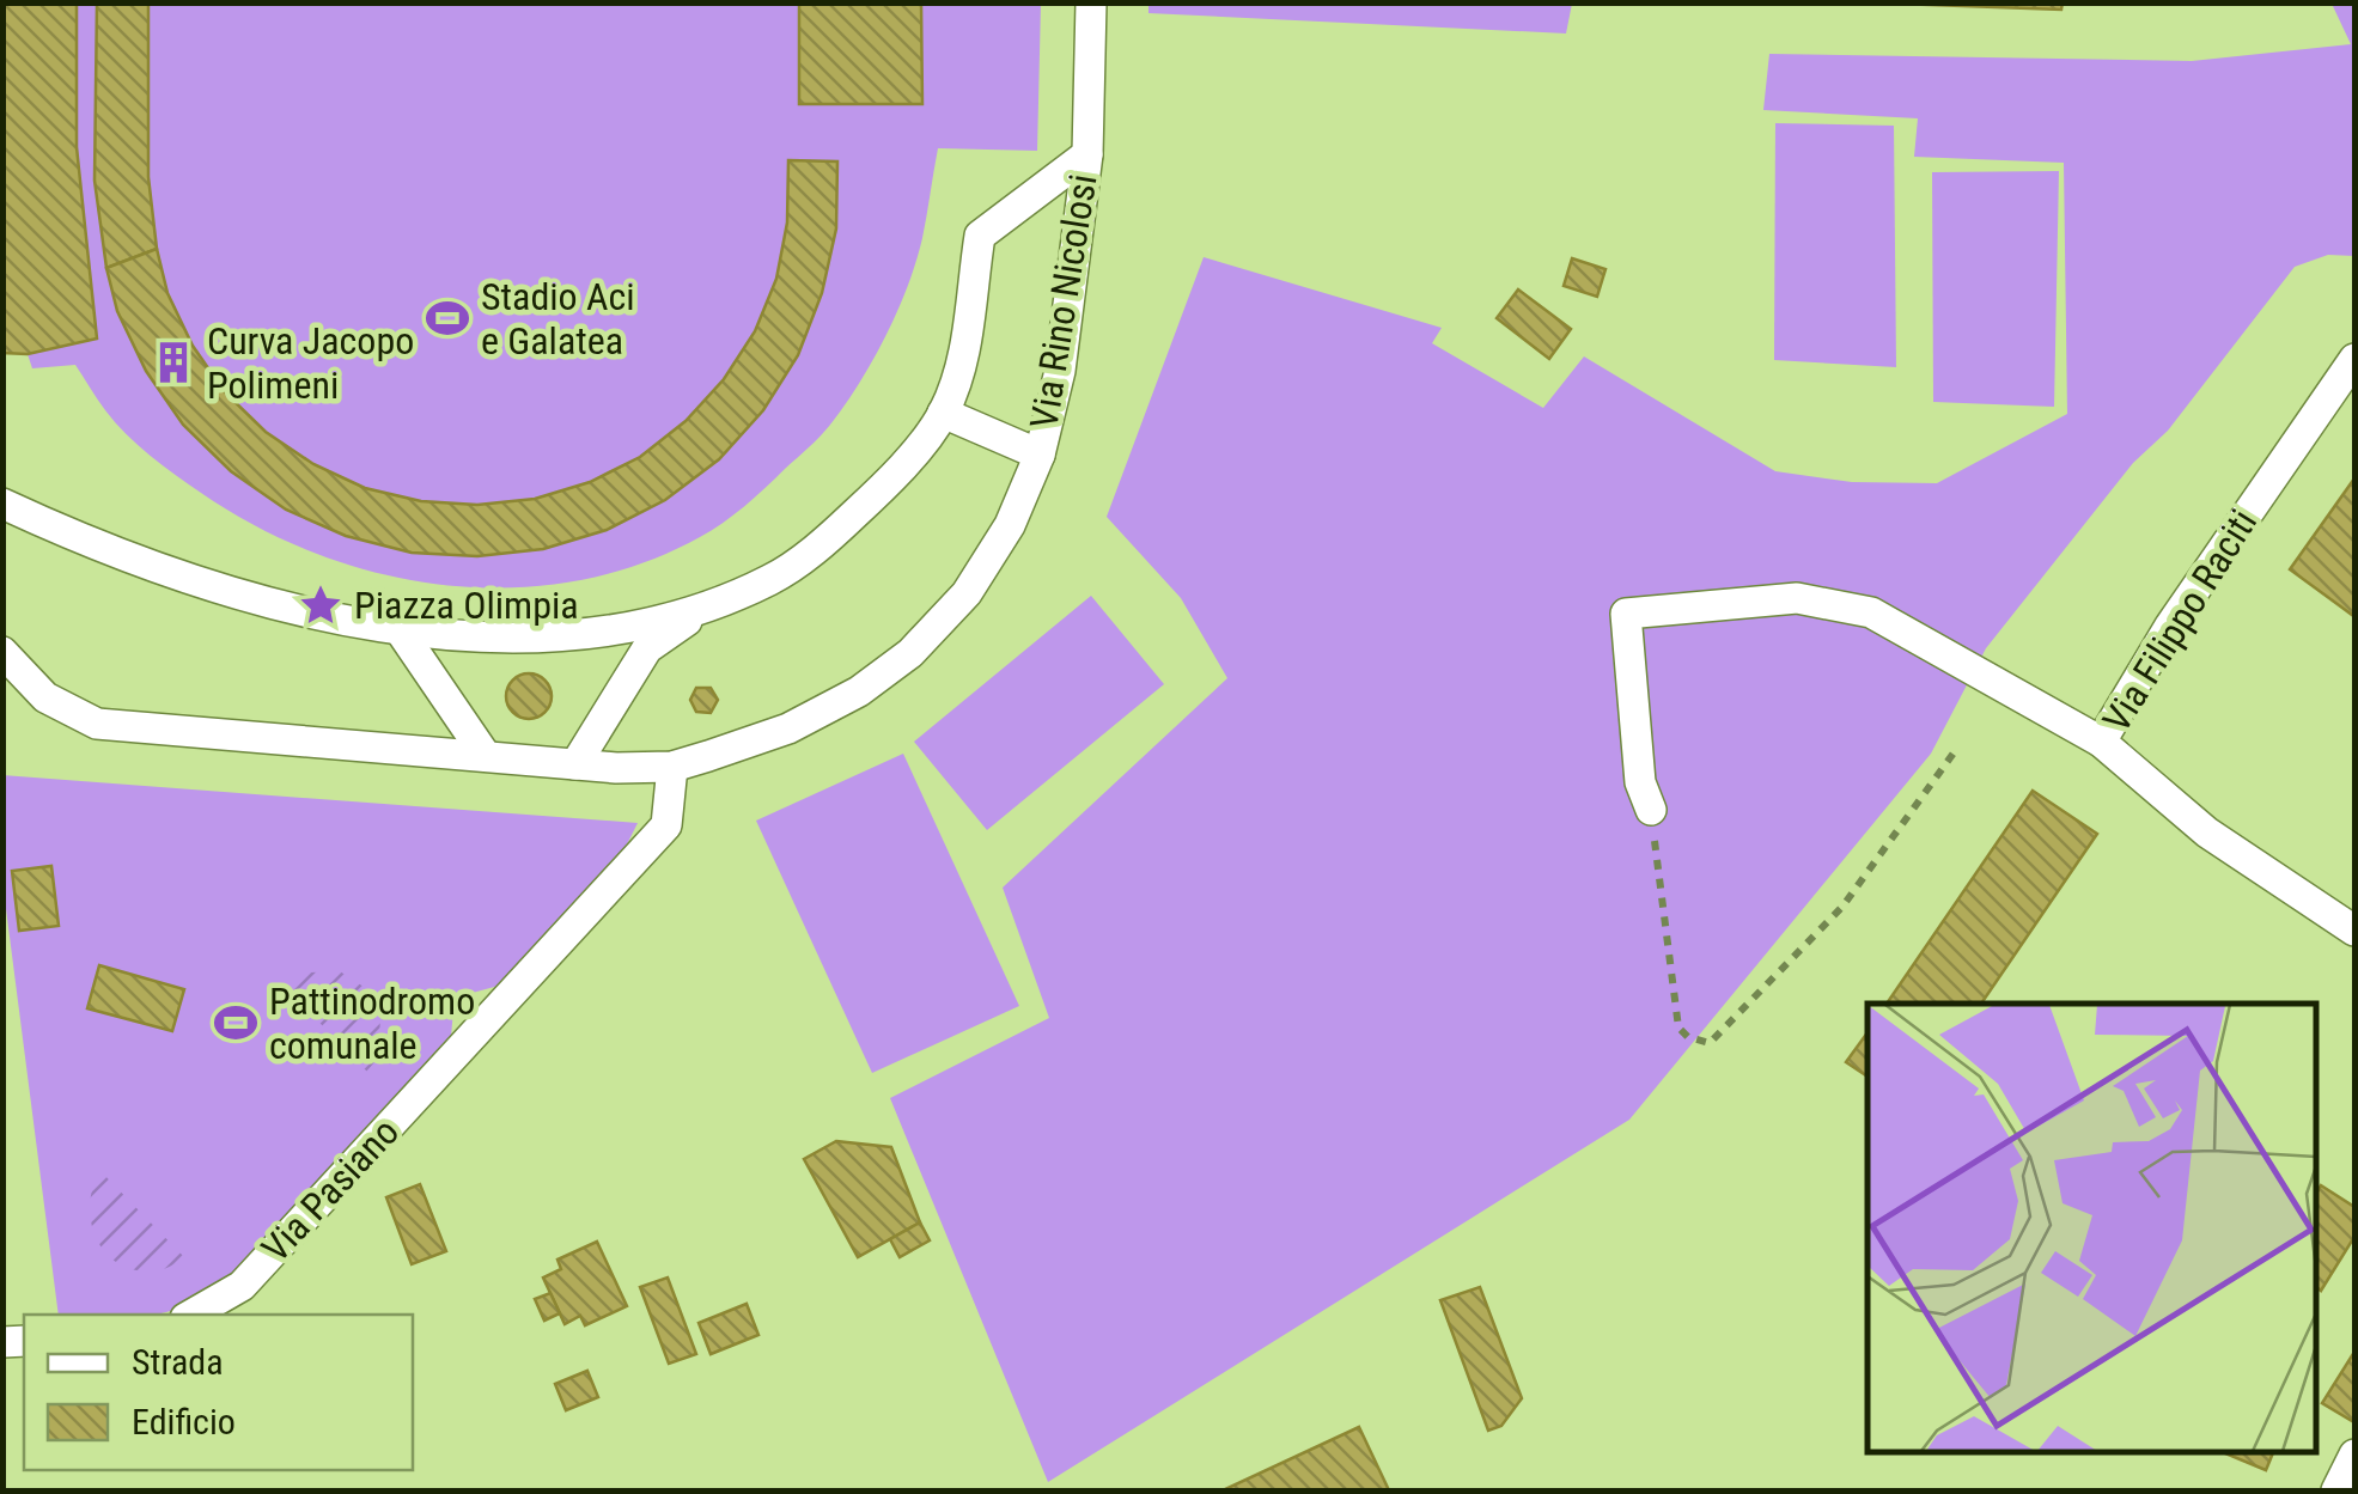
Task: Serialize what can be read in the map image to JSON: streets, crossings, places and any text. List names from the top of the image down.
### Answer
{
  "streets": {
    "street": ["Via Rino Nicolosi", "Via Filippo Raciti", "Via Pasiano"]
  },
  "crossings": [
    ["Via Rino Nicolosi", "Via Pasiano"]
  ],
  "places": {
    "sports": ["Stadio Aci e Galatea", "Pattinodromo comunale"],
    "building": ["Curva Jacopo Polimeni"],
    "place": ["Piazza Olimpia"]
  },
  "legend": ["Strada", "Edificio"]
}
